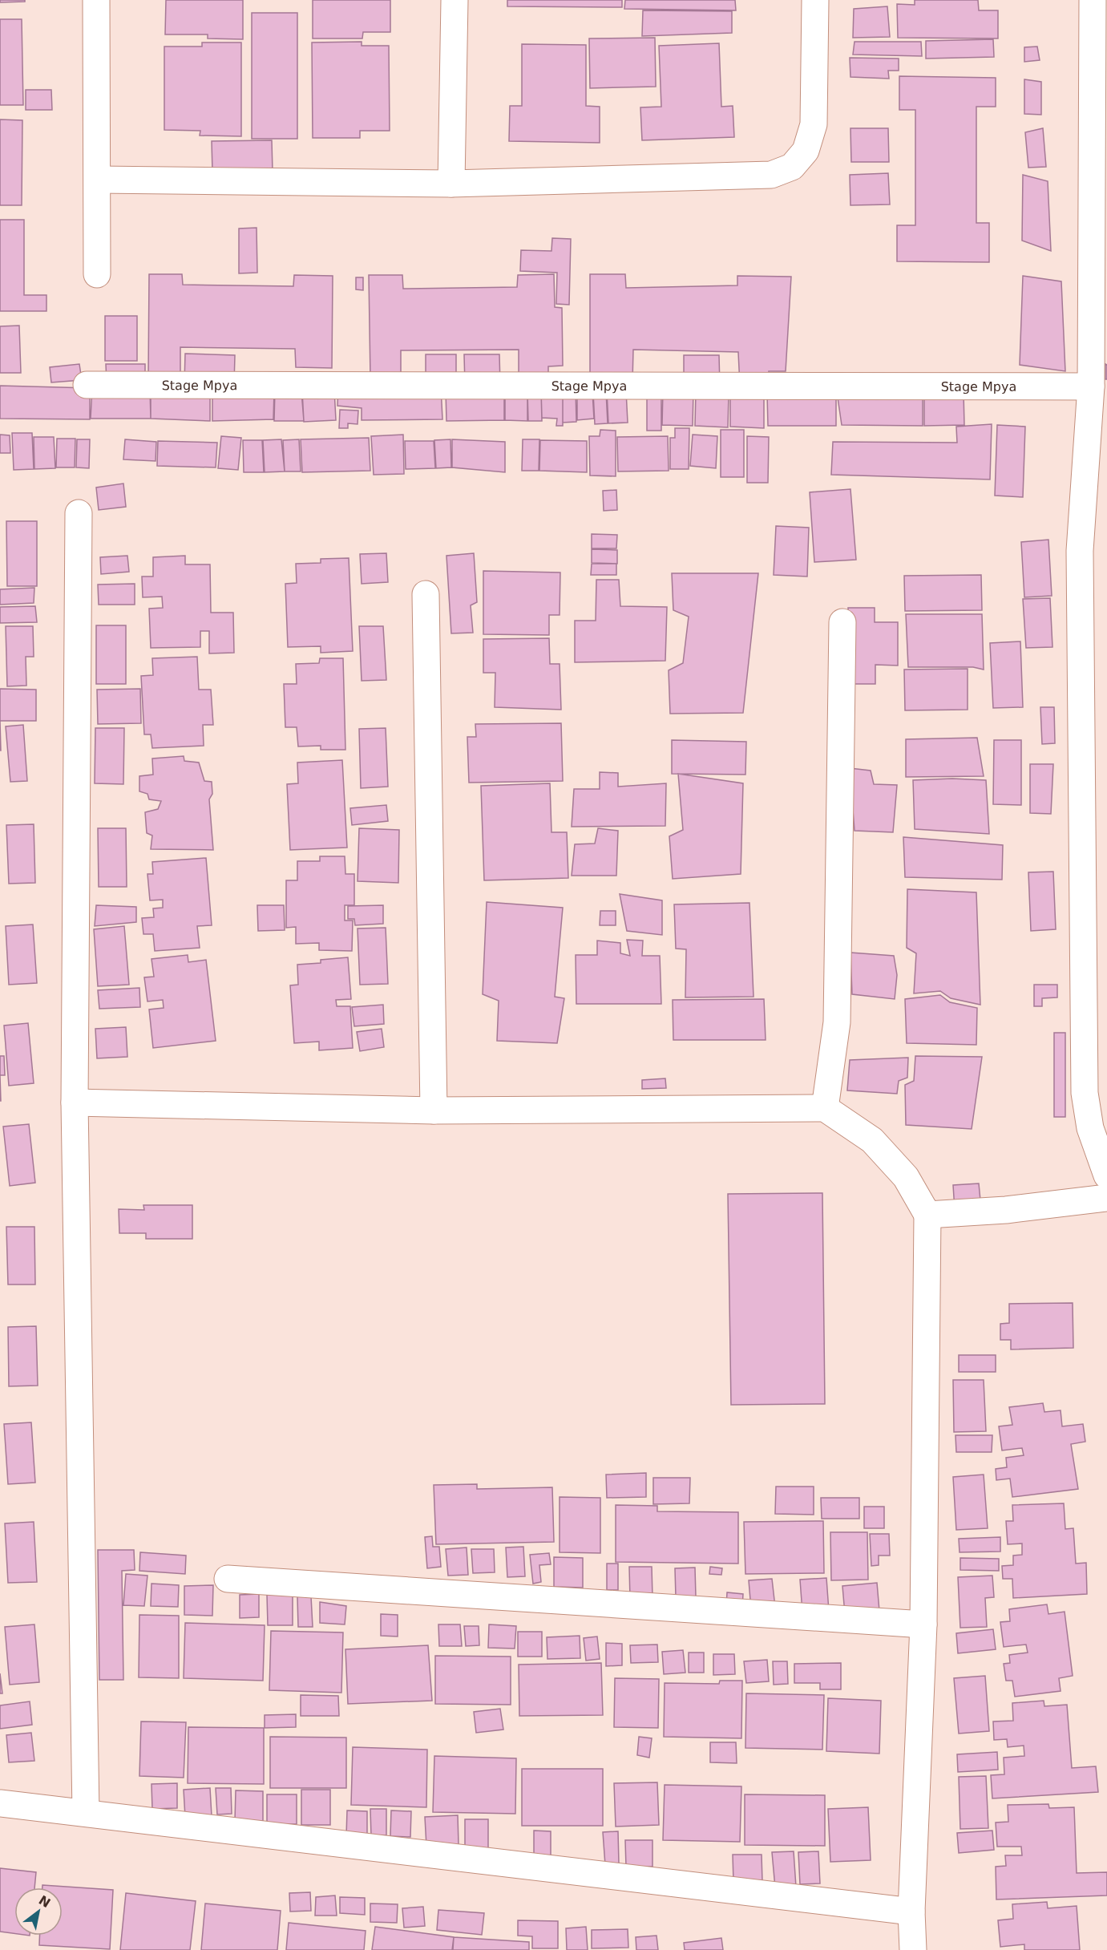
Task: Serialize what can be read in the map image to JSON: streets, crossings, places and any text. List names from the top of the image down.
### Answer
{
  "streets": {
    "street": ["Stage Mpya"]
  },
  "north": "top right"
}
